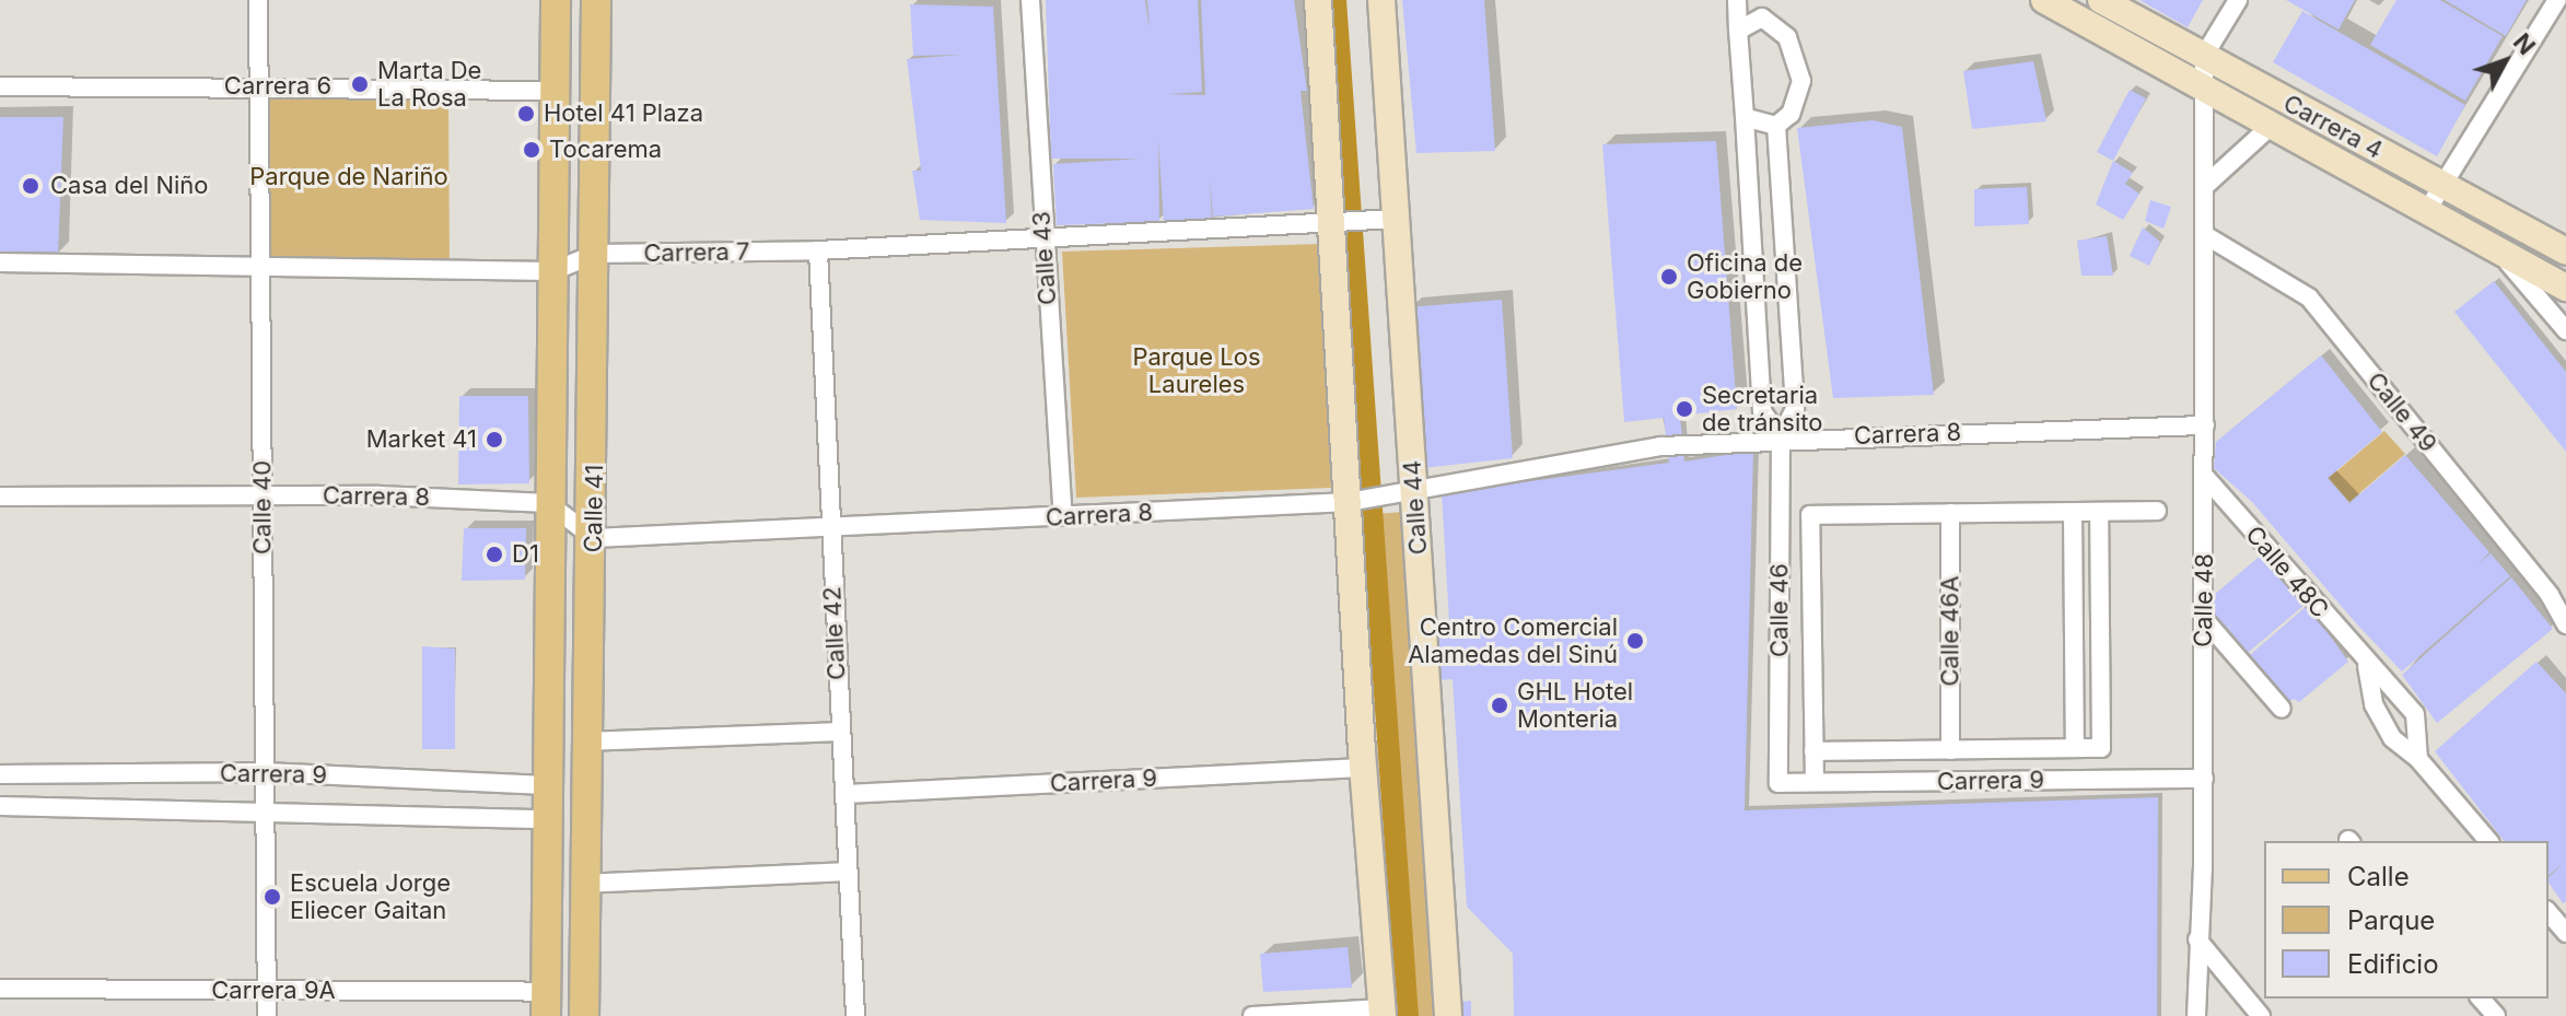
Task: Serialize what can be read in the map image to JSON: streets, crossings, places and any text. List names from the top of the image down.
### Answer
{
  "streets": {
    "main road": ["Calle 41"],
    "street": [
      "Carrera 6",
      "Carrera 4",
      "Carrera 7",
      "Calle 43",
      "Calle 49",
      "Carrera 8",
      "Calle 40",
      "Calle 44",
      "Calle 48C",
      "Calle 48",
      "Calle 46",
      "Calle 46A",
      "Calle 42",
      "Carrera 9",
      "Carrera 9A"
    ]
  },
  "crossings": [
    ["Carrera 6", "Calle 40"],
    ["Carrera 6", "Calle 41"],
    ["Carrera 4", "Calle 48"],
    ["Carrera 7", "Calle 43"],
    ["Carrera 7", "Calle 40"],
    ["Carrera 7", "Calle 44"],
    ["Carrera 7", "Calle 41"],
    ["Carrera 7", "Calle 42"],
    ["Calle 43", "Carrera 8"],
    ["Calle 49", "Calle 48"],
    ["Carrera 8", "Calle 40"],
    ["Carrera 8", "Calle 44"],
    ["Carrera 8", "Calle 41"],
    ["Carrera 8", "Calle 48"],
    ["Carrera 8", "Calle 46"],
    ["Carrera 8", "Calle 42"],
    ["Calle 40", "Carrera 9"],
    ["Calle 40", "Carrera 9A"],
    ["Calle 41", "Carrera 9"],
    ["Calle 41", "Carrera 9A"],
    ["Calle 48C", "Calle 48"],
    ["Calle 48", "Carrera 9"],
    ["Calle 46", "Carrera 9"],
    ["Calle 46A", "Carrera 9"],
    ["Calle 42", "Carrera 9"]
  ],
  "parks": ["Parque de Nariño", "Parque Los Laureles"],
  "places": [
    "Marta De La Rosa",
    "Hotel 41 Plaza",
    "Tocarema",
    "Casa del Niño",
    "Oficina de Gobierno",
    "Secretaria de tránsito",
    "Market 41",
    "D1",
    "Centro Comercial Alamedas del Sinú",
    "GHL Hotel Monteria",
    "Escuela Jorge Eliecer Gaitan"
  ],
  "legend": ["Calle", "Parque", "Edificio"],
  "north": "top right"
}
